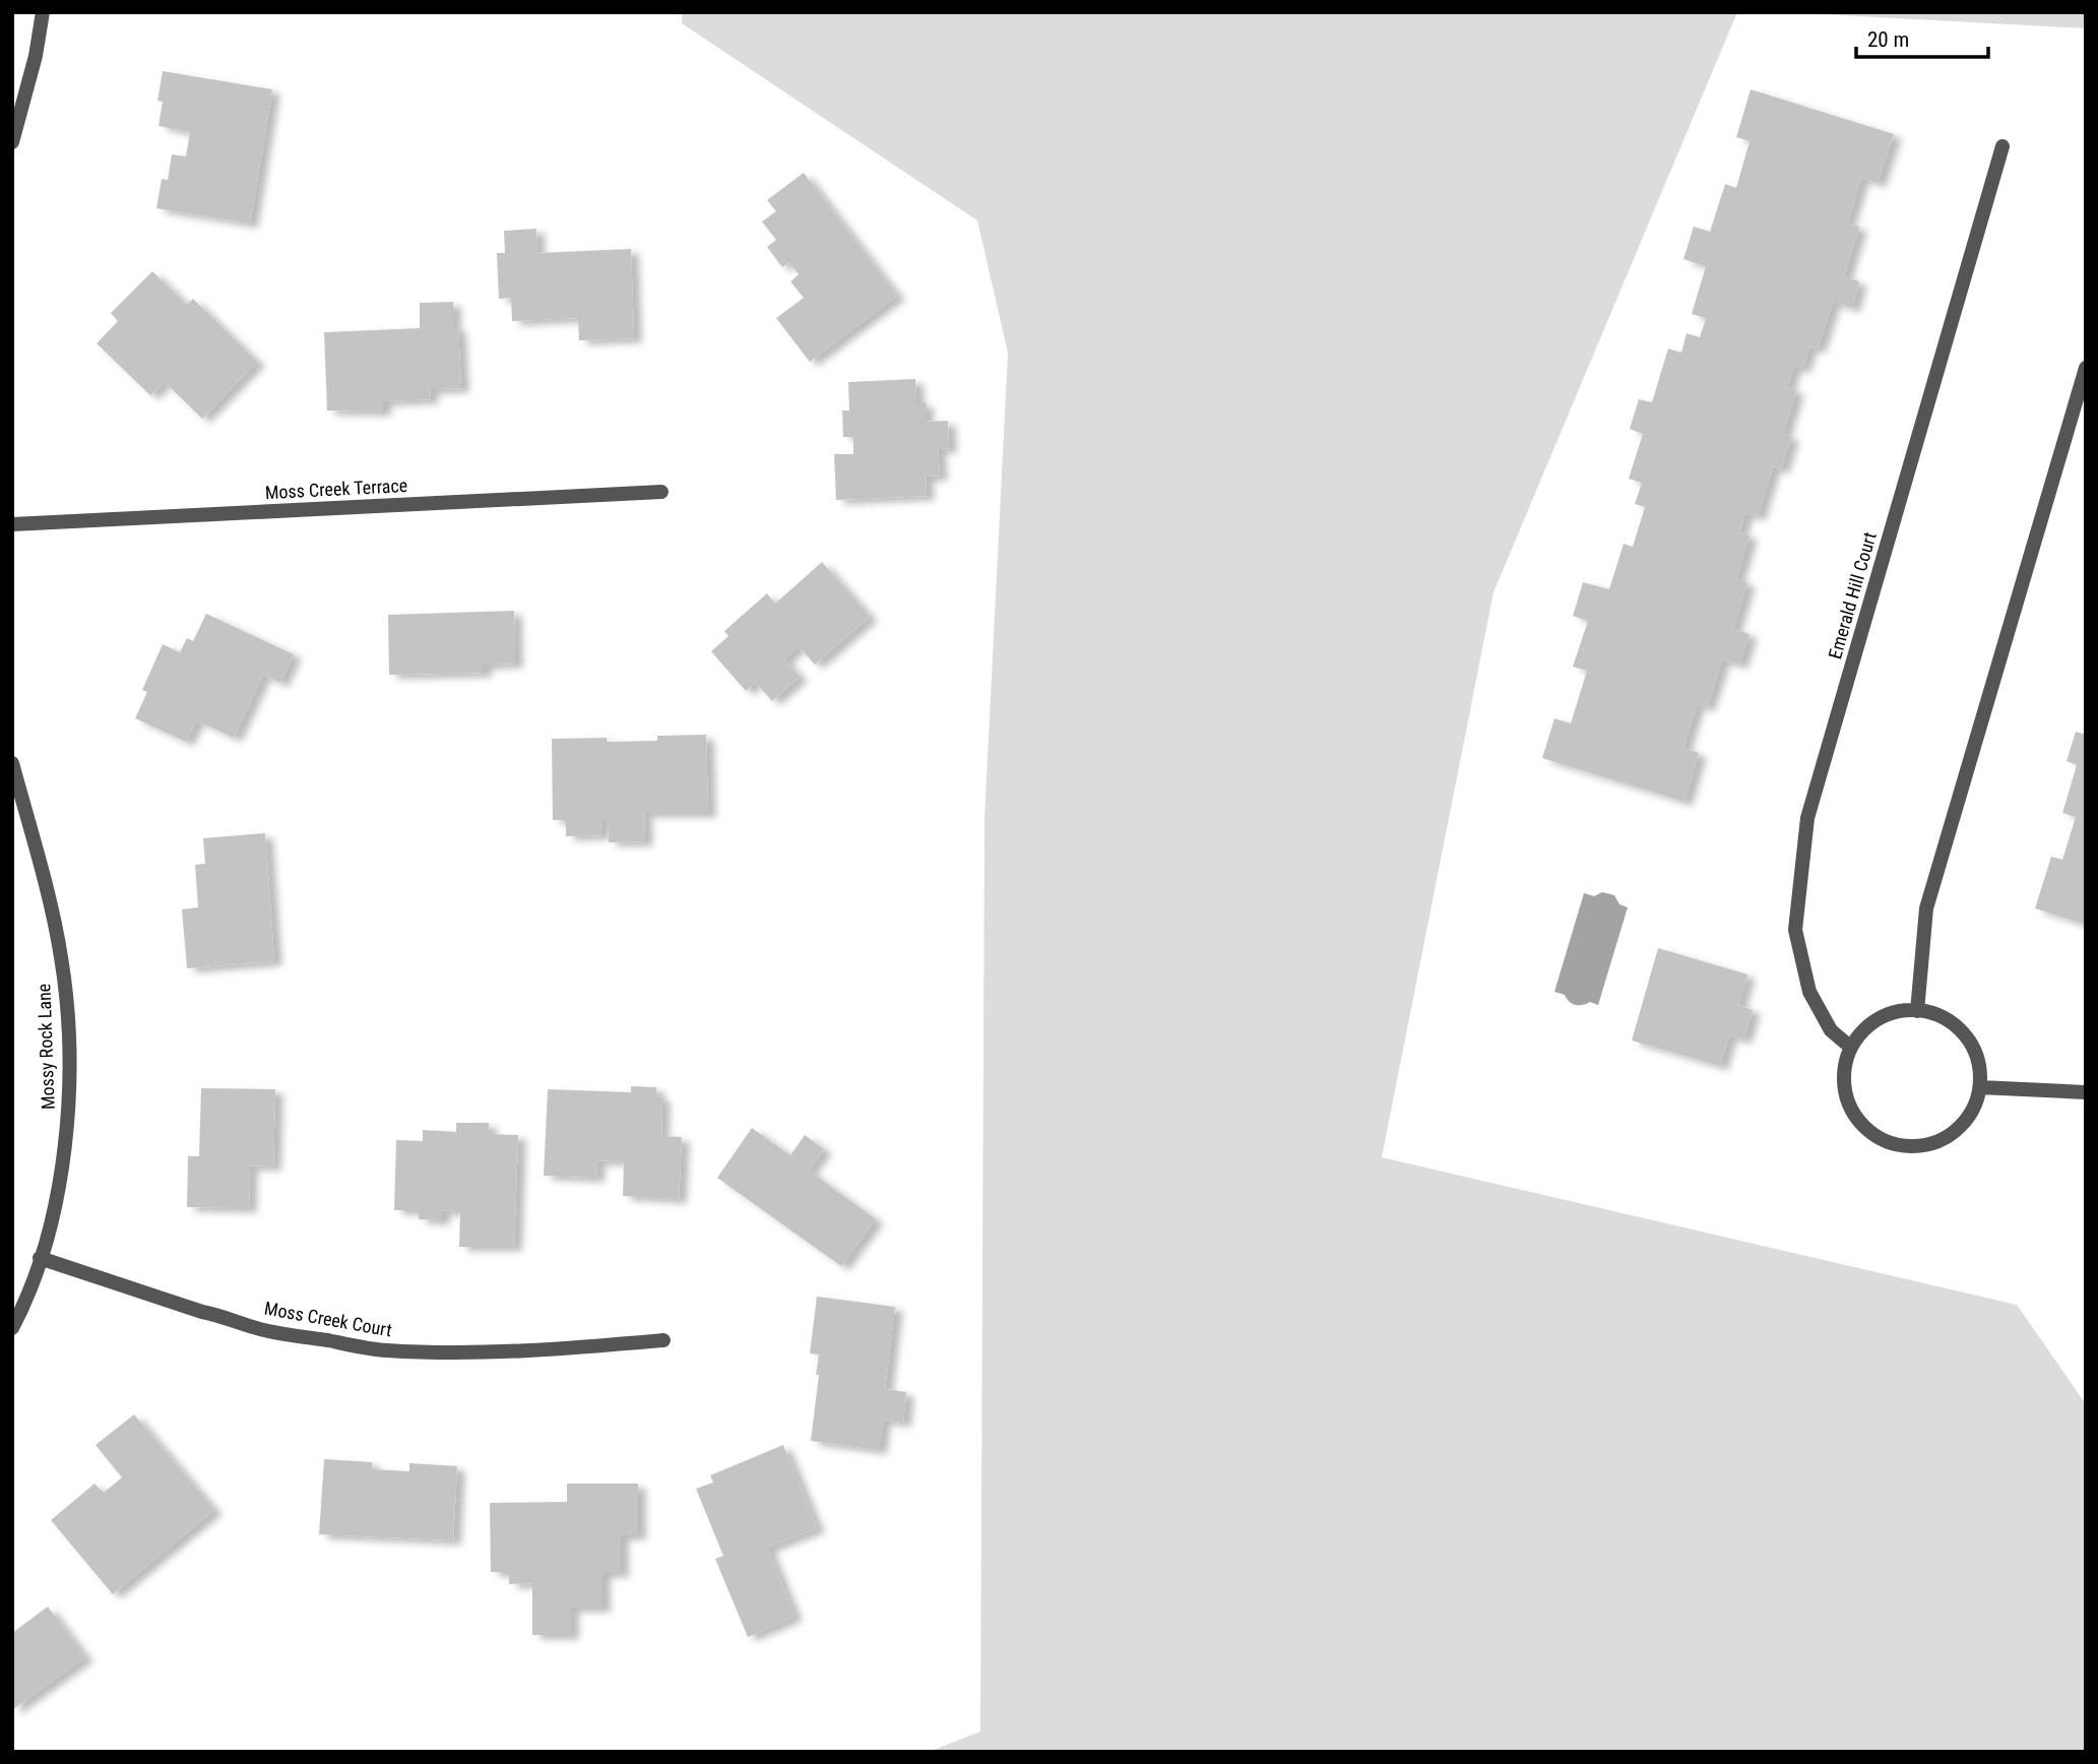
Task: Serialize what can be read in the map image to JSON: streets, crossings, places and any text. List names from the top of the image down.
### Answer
{
  "streets": {
    "street": [
      "Moss Creek Terrace",
      "Emerald Hill Court",
      "Mossy Rock Lane",
      "Moss Creek Court"
    ]
  },
  "crossings": [
    ["Mossy Rock Lane", "Moss Creek Court"]
  ],
  "scale_bar": "20 m"
}
